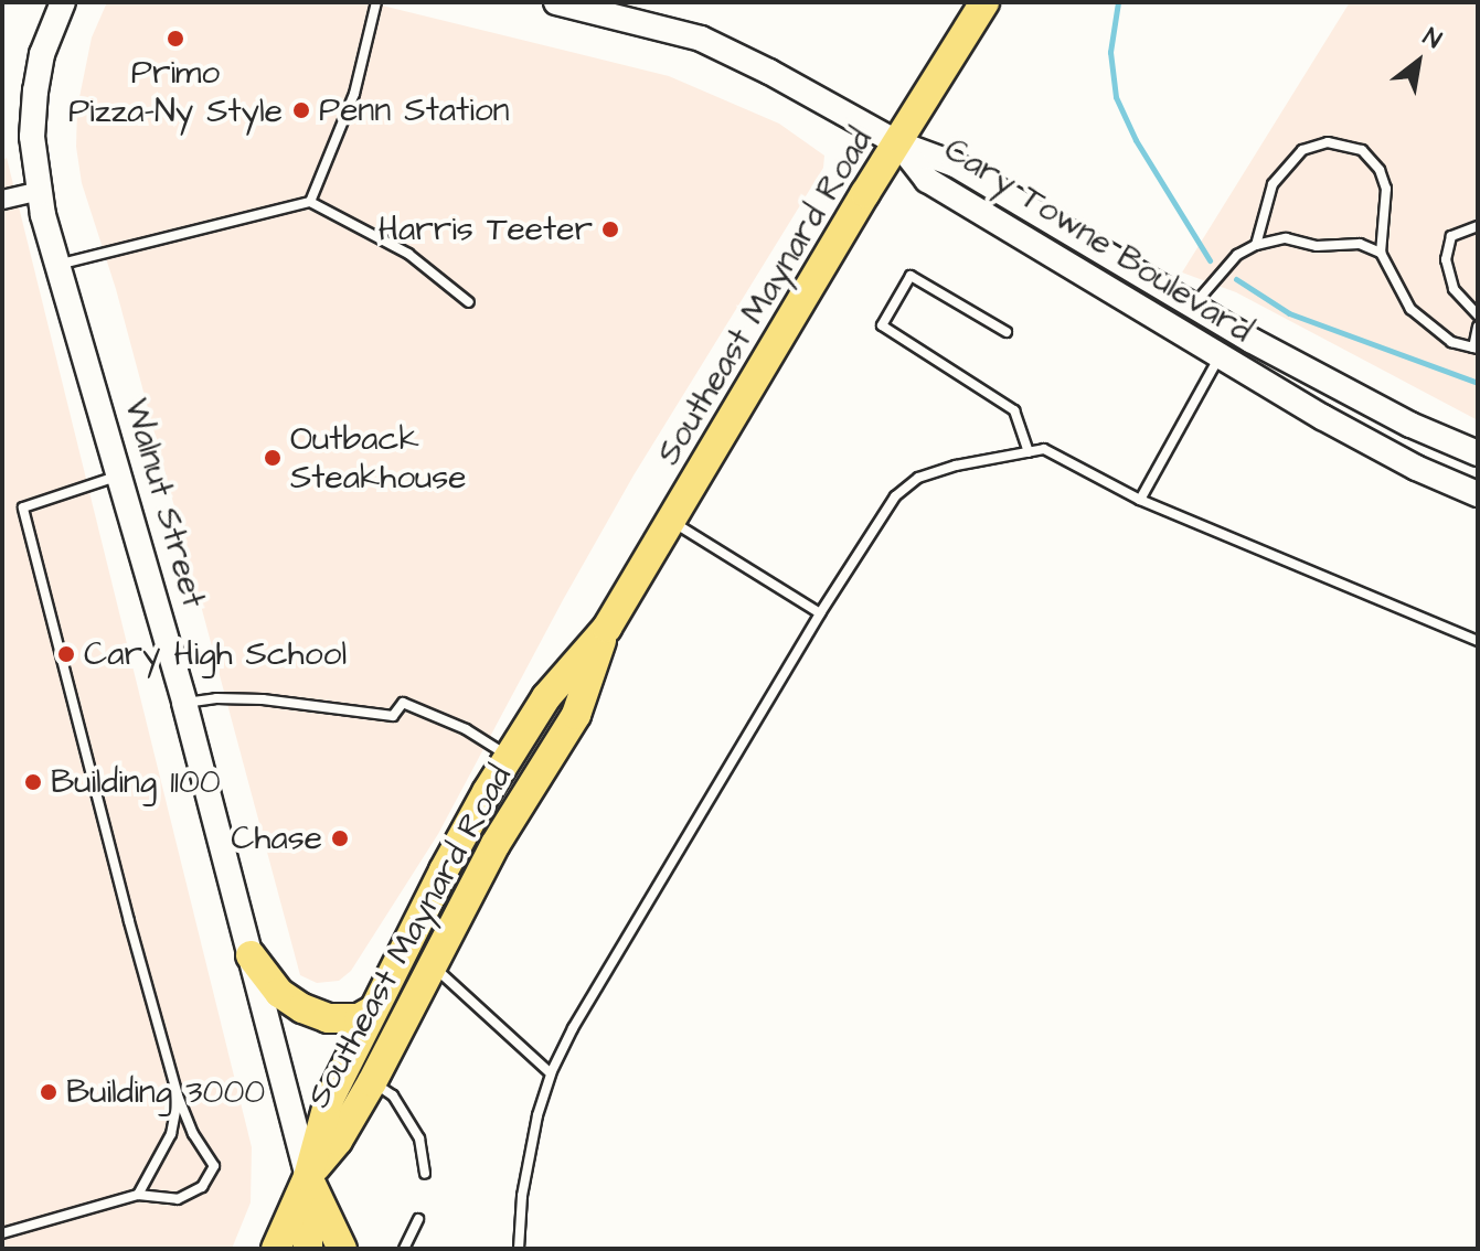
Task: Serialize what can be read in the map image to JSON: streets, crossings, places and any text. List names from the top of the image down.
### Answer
{
  "streets": {
    "main road": ["Cary Towne Boulevard", "Southeast Maynard Road", "Walnut Street"]
  },
  "crossings": [
    ["Cary Towne Boulevard", "Southeast Maynard Road"],
    ["Southeast Maynard Road", "Walnut Street"]
  ],
  "places": [
    "Primo Pizza-Ny Style",
    "Penn Station",
    "Harris Teeter",
    "Outback Steakhouse",
    "Cary High School",
    "Building 1100",
    "Chase",
    "Building 3000"
  ],
  "north": "top right"
}
